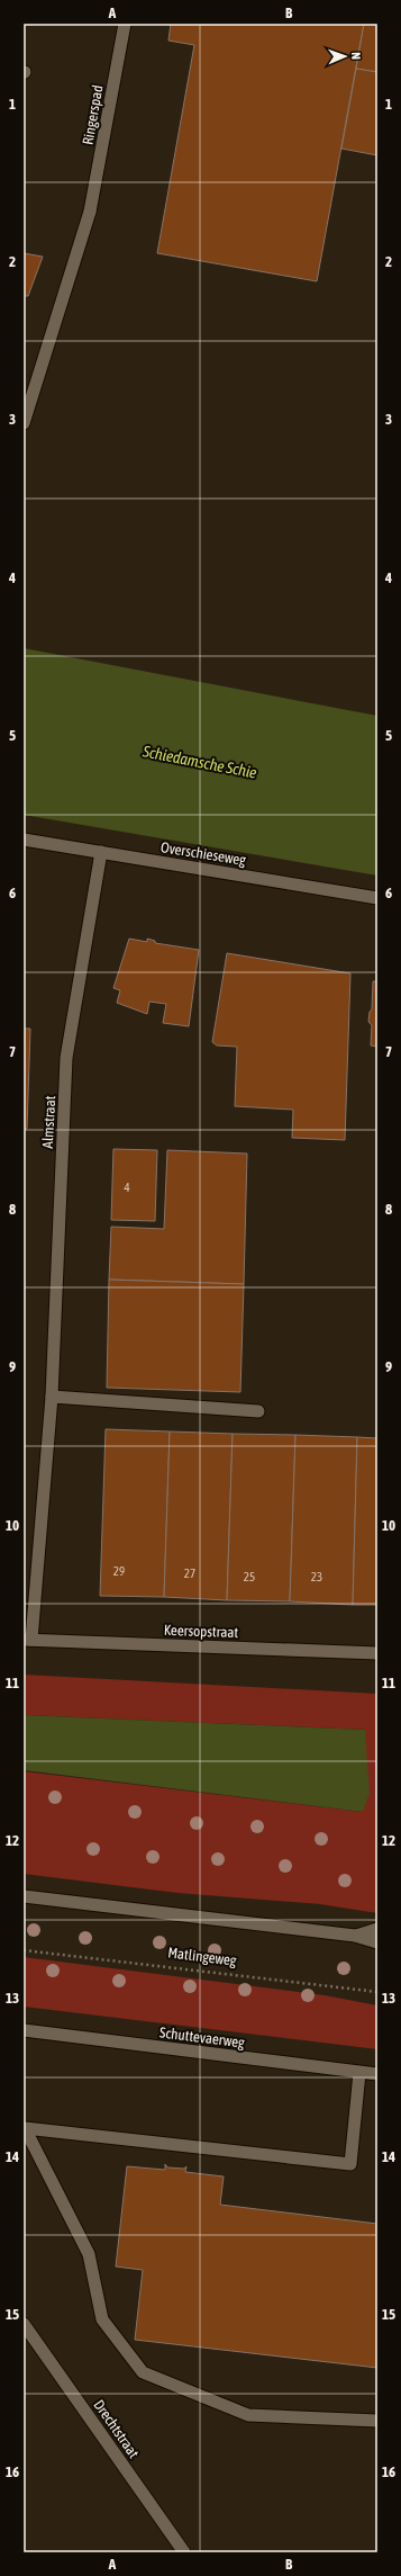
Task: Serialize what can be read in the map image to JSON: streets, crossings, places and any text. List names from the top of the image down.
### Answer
{
  "streets": {
    "street": [
      "Ringerspad",
      "Overschieseweg",
      "Almstraat",
      "Keersopstraat",
      "Schuttevaerweg",
      "Drechtstraat"
    ],
    "path": ["Matlingeweg"]
  },
  "crossings": [
    ["Overschieseweg", "Almstraat"],
    ["Almstraat", "Keersopstraat"]
  ],
  "water": ["Schiedamsche Schie"],
  "house_numbers": [
    "4",
    "29",
    "27",
    "25",
    "23"
  ],
  "north": "right",
  "grid": {
    "columns": ["A", "B"],
    "rows": [
      "1",
      "2",
      "3",
      "4",
      "5",
      "6",
      "7",
      "8",
      "9",
      "10",
      "11",
      "12",
      "13",
      "14",
      "15",
      "16"
    ]
  }
}
